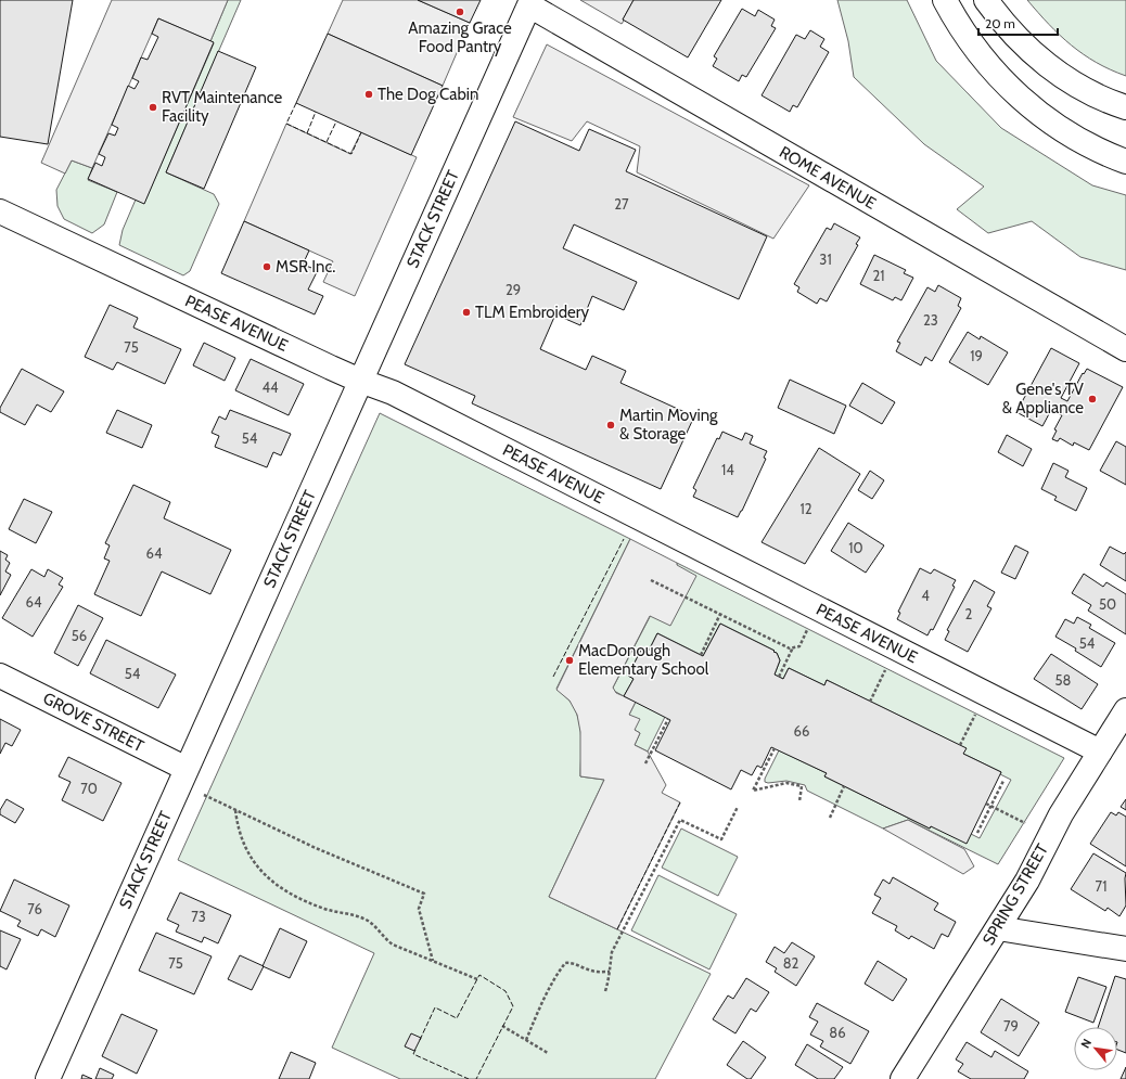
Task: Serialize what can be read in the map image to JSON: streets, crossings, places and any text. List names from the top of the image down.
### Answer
{
  "streets": {
    "main road": [
      "ROME AVENUE",
      "STACK STREET",
      "PEASE AVENUE",
      "GROVE STREET",
      "SPRING STREET"
    ]
  },
  "crossings": [
    ["ROME AVENUE", "STACK STREET"],
    ["STACK STREET", "PEASE AVENUE"],
    ["STACK STREET", "GROVE STREET"],
    ["PEASE AVENUE", "SPRING STREET"]
  ],
  "places": [
    "Amazing Grace Food Pantry",
    "The Dog Cabin",
    "RVT Maintenance Facility",
    "MSR Inc.",
    "TLM Embroidery",
    "Gene's TV & Appliance",
    "Martin Moving & Storage",
    "MacDonough Elementary School"
  ],
  "house_numbers": [
    "27",
    "31",
    "21",
    "29",
    "23",
    "75",
    "19",
    "44",
    "54",
    "14",
    "12",
    "10",
    "64",
    "4",
    "64",
    "50",
    "2",
    "56",
    "54",
    "54",
    "58",
    "66",
    "70",
    "71",
    "76",
    "73",
    "75",
    "82",
    "79",
    "86"
  ],
  "scale_bar": "20 m",
  "north": "top left"
}
